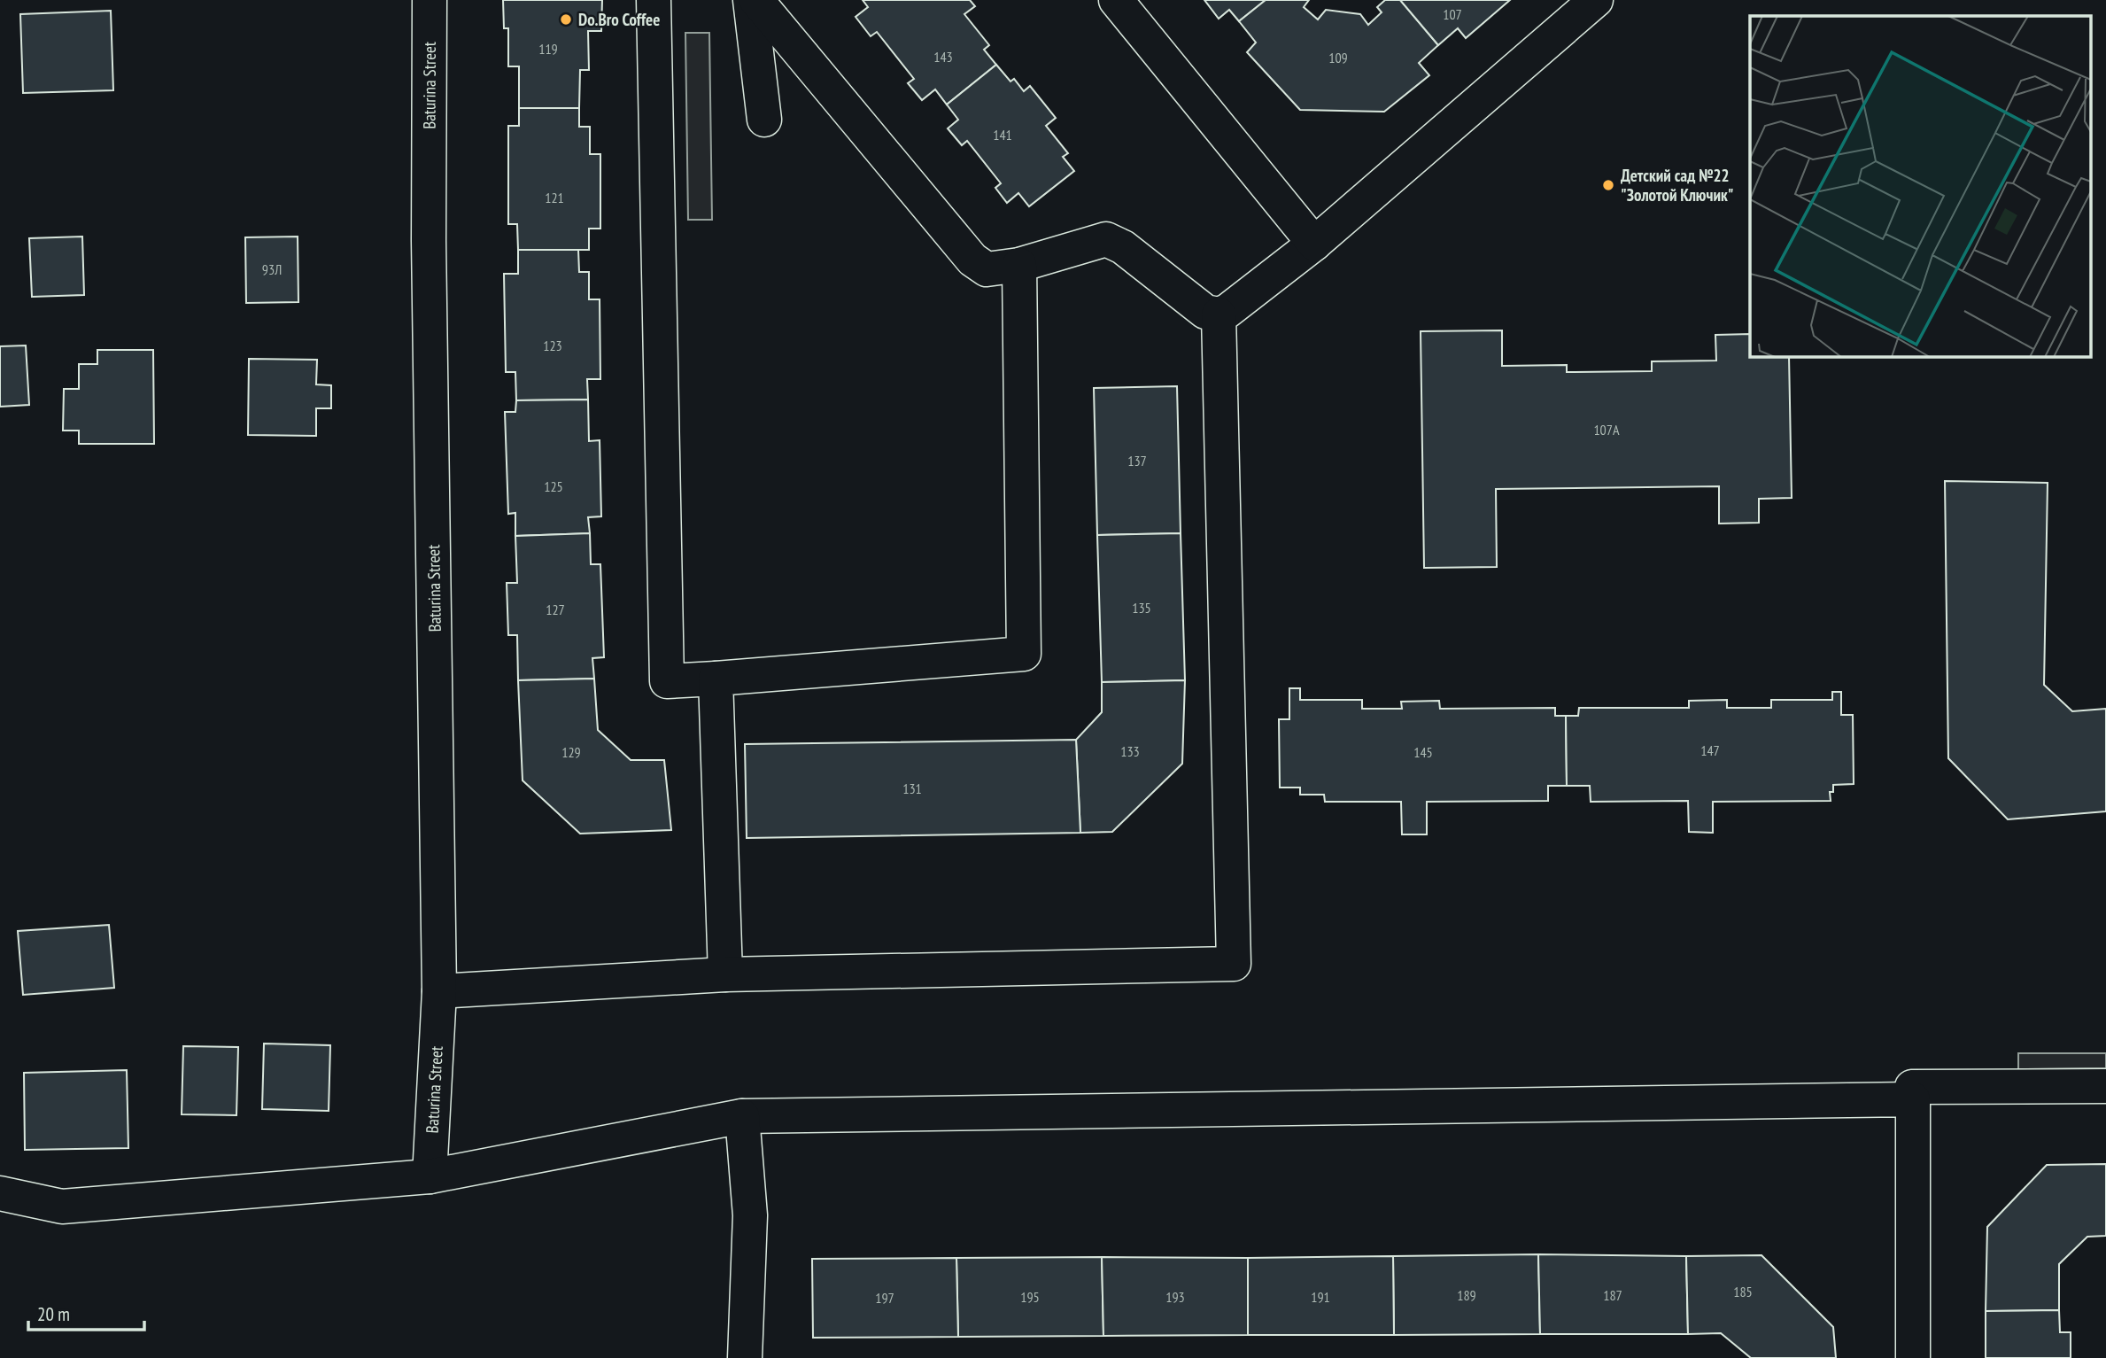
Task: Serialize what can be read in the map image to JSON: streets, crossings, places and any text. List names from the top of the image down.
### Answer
{
  "streets": {
    "street": ["Baturina Street"]
  },
  "places": ["Do.Bro Coffee", "Детский сад №22 \"Золотой Ключик\""],
  "house_numbers": [
    "107",
    "119",
    "143",
    "109",
    "141",
    "121",
    "93Л",
    "123",
    "107А",
    "137",
    "125",
    "135",
    "127",
    "147",
    "133",
    "129",
    "145",
    "131",
    "185",
    "189",
    "187",
    "195",
    "193",
    "191",
    "197"
  ],
  "scale_bar": "20 m"
}
